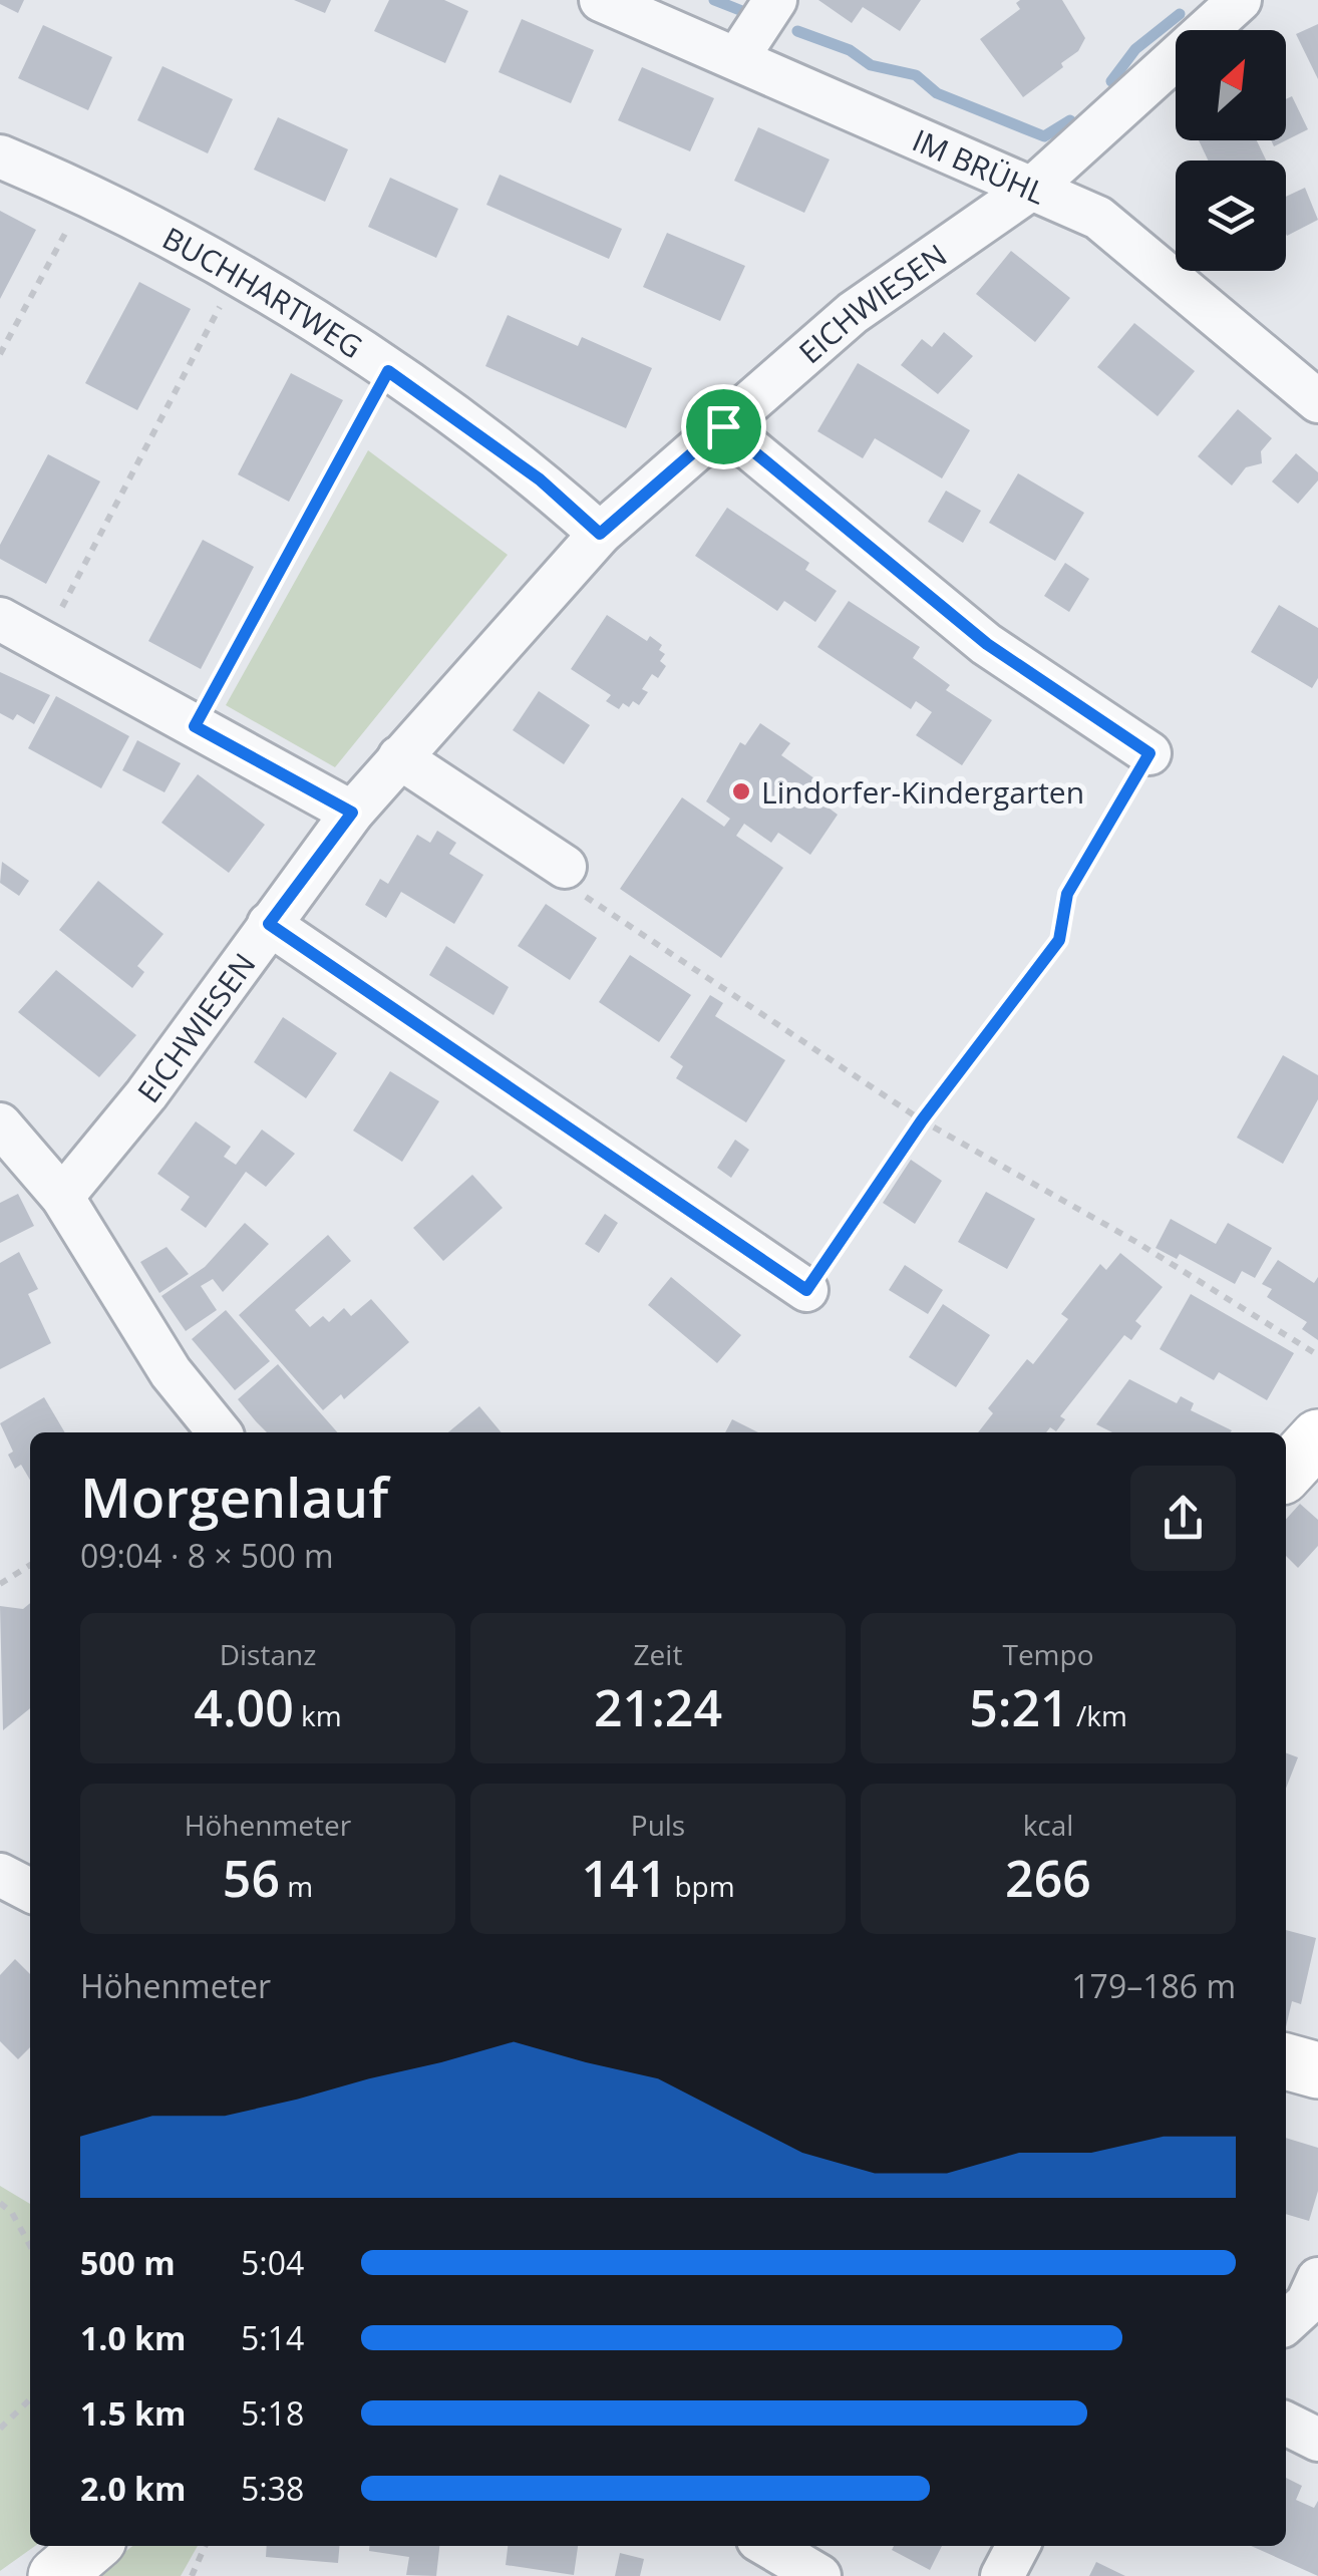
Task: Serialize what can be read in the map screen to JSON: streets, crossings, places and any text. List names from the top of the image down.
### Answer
{
  "streets": {
    "street": ["IM BRÜHL", "BUCHHARTWEG", "EICHWIESEN"]
  },
  "crossings": [
    ["IM BRÜHL", "EICHWIESEN"],
    ["BUCHHARTWEG", "EICHWIESEN"]
  ],
  "places": ["Lindorfer-Kindergarten"],
  "north": "top right",
  "page": {
    "heading": ["Morgenlauf", "09:04 · 8 × 500 m"],
    "stats": [
      ["Distanz", "4.00 km"],
      ["Zeit", "21:24"],
      ["Tempo", "5:21 /km"],
      ["Höhenmeter", "56 m"],
      ["Puls", "141 bpm"],
      ["kcal", "266"]
    ],
    "chart": ["Höhenmeter", "179–186 m"],
    "list": [
      {
        "name": "500 m",
        "note": "5:04"
      },
      {
        "name": "1.0 km",
        "note": "5:14"
      },
      {
        "name": "1.5 km",
        "note": "5:18"
      },
      {
        "name": "2.0 km",
        "note": "5:38"
      }
    ]
  }
}
